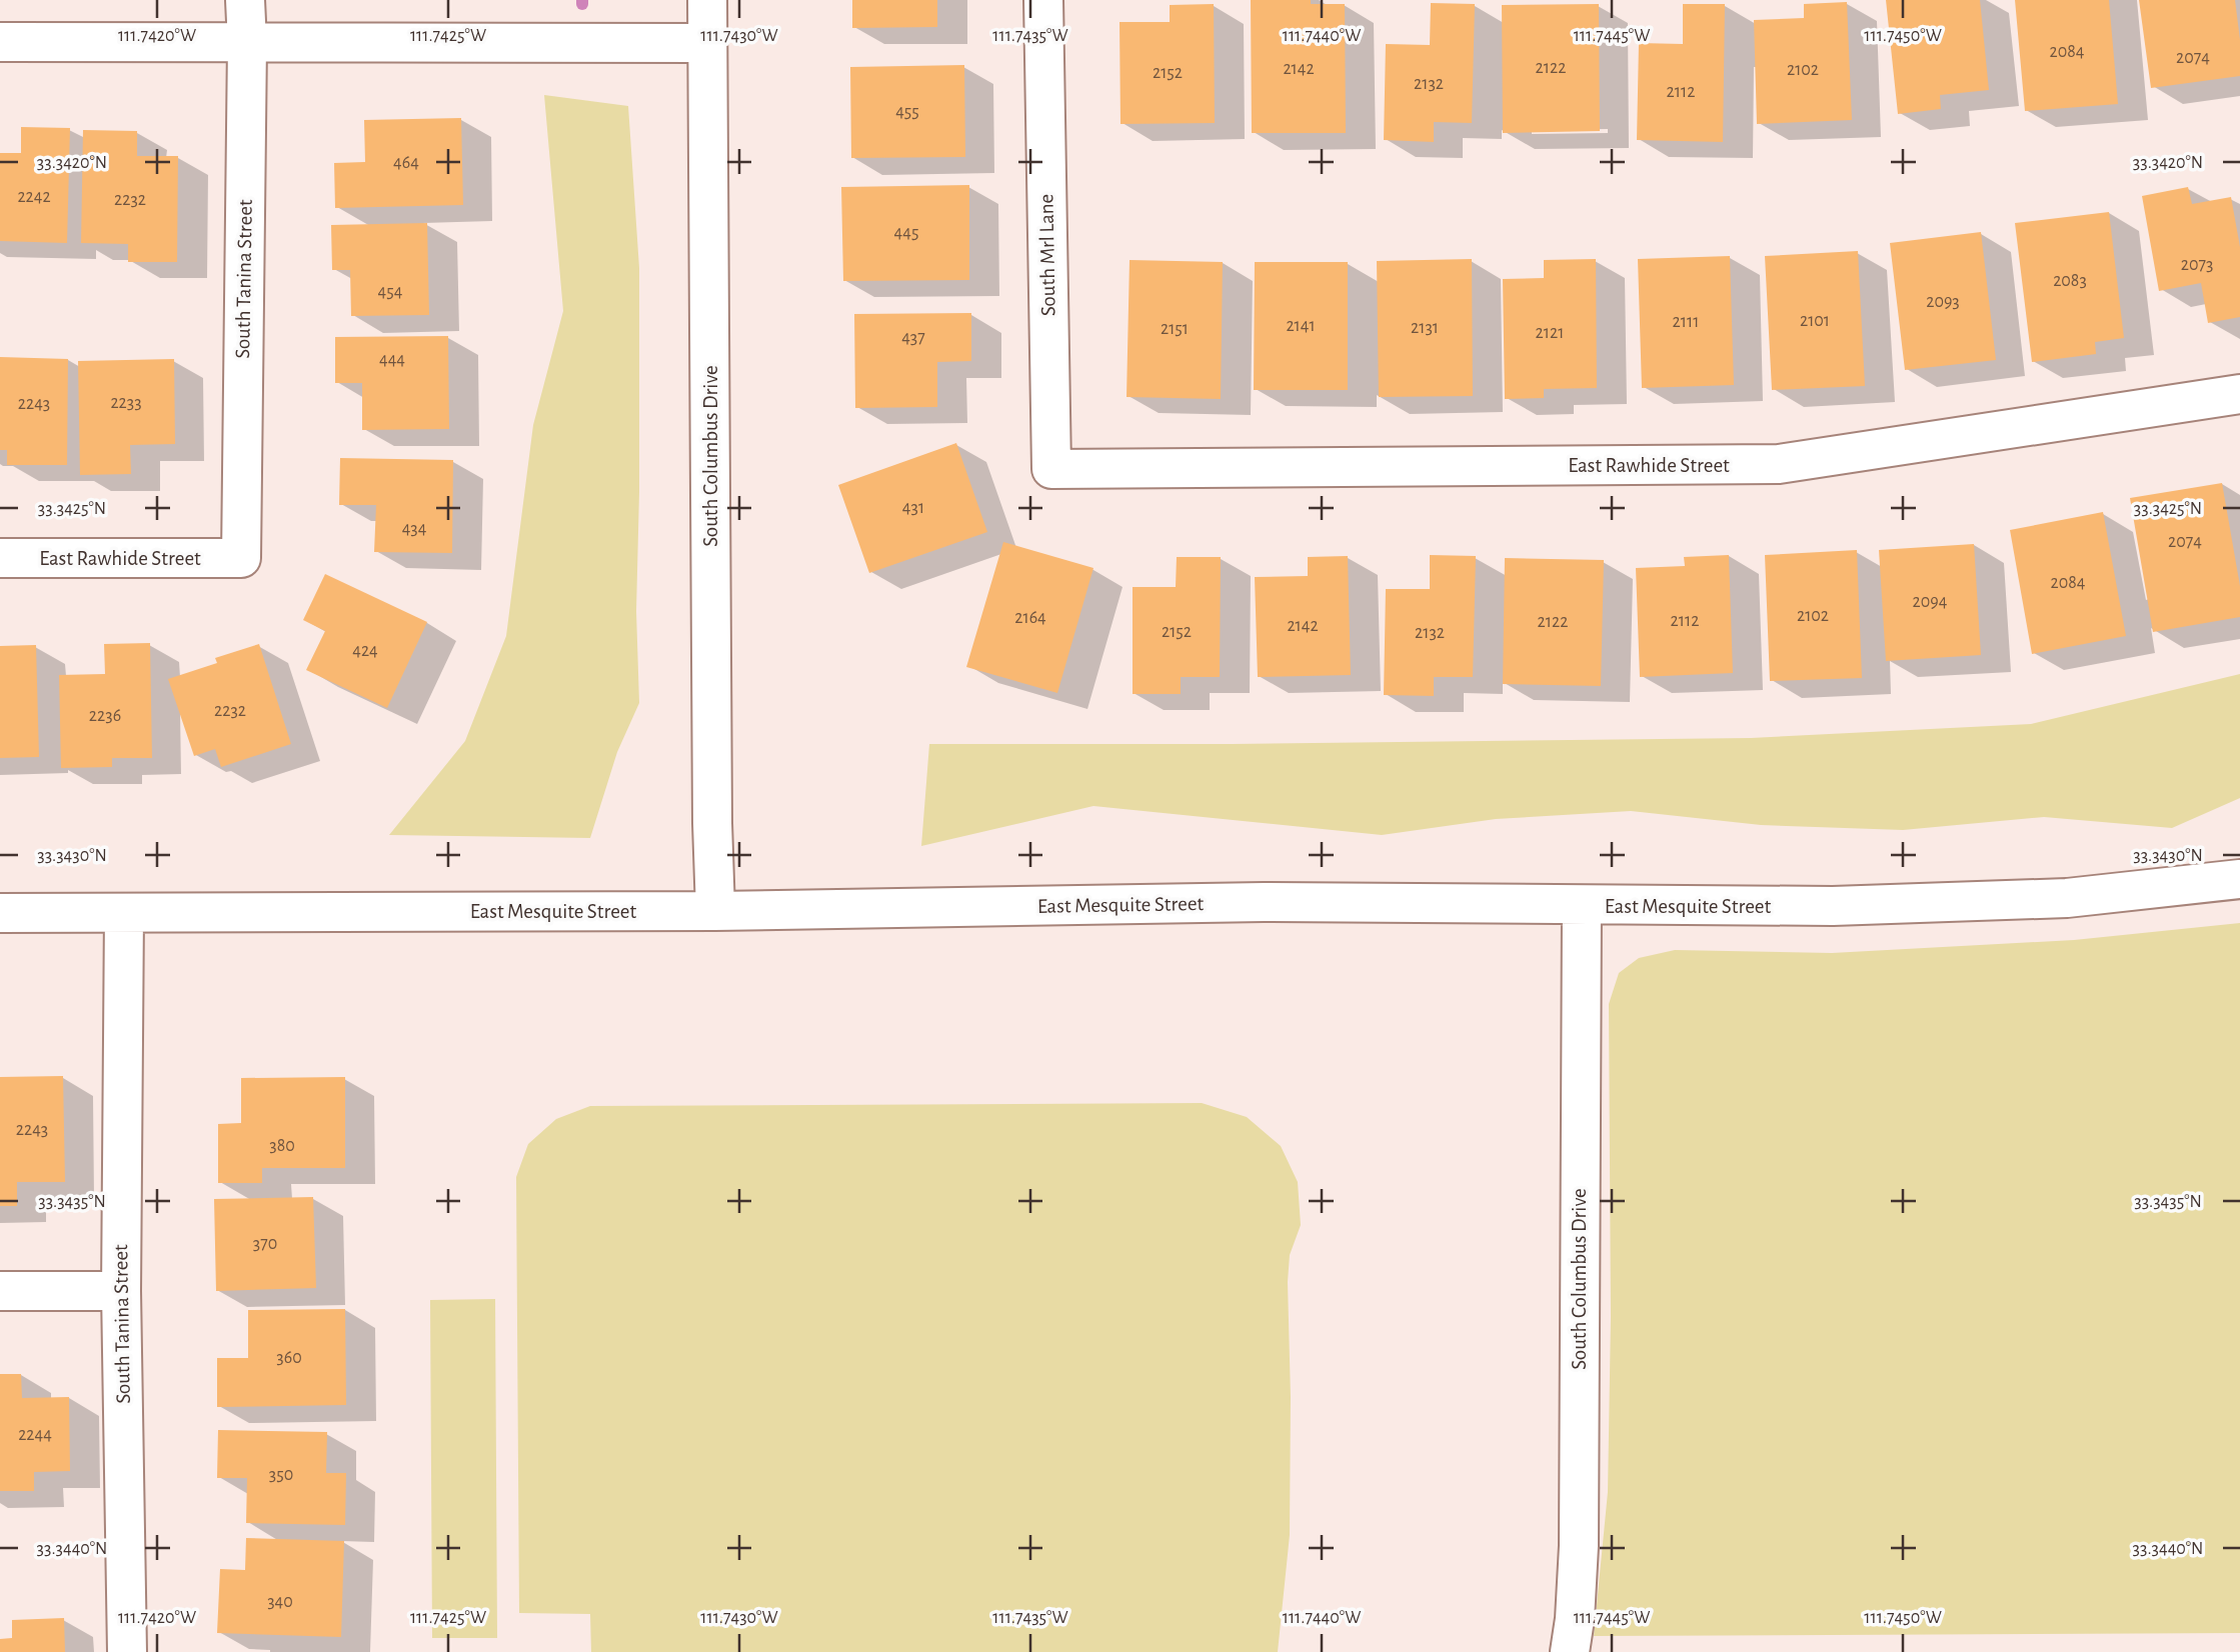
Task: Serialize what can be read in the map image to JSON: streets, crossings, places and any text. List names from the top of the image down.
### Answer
{
  "streets": {
    "street": [
      "South Mrl Lane",
      "South Tanina Street",
      "South Columbus Drive",
      "East Rawhide Street",
      "East Mesquite Street"
    ]
  },
  "crossings": [
    ["South Mrl Lane", "East Rawhide Street"],
    ["South Tanina Street", "East Rawhide Street"],
    ["South Tanina Street", "East Mesquite Street"],
    ["South Columbus Drive", "East Mesquite Street"]
  ],
  "house_numbers": [
    "2084",
    "2074",
    "2122",
    "2142",
    "2102",
    "2152",
    "2132",
    "2112",
    "455",
    "464",
    "2242",
    "2232",
    "445",
    "2073",
    "2083",
    "454",
    "2093",
    "2101",
    "2111",
    "2141",
    "2131",
    "2151",
    "2121",
    "437",
    "444",
    "2233",
    "2243",
    "431",
    "434",
    "2074",
    "2084",
    "2094",
    "2102",
    "2164",
    "2112",
    "2122",
    "2142",
    "2152",
    "2132",
    "424",
    "2232",
    "2236",
    "2243",
    "380",
    "370",
    "360",
    "2244",
    "350",
    "340"
  ],
  "coordinates": [
    "111.7420°W",
    "111.7425°W",
    "111.7430°W",
    "111.7435°W",
    "111.7440°W",
    "111.7445°W",
    "111.7450°W",
    "33.3420°N",
    "33.3425°N",
    "33.3430°N",
    "33.3435°N",
    "33.3440°N"
  ]
}
